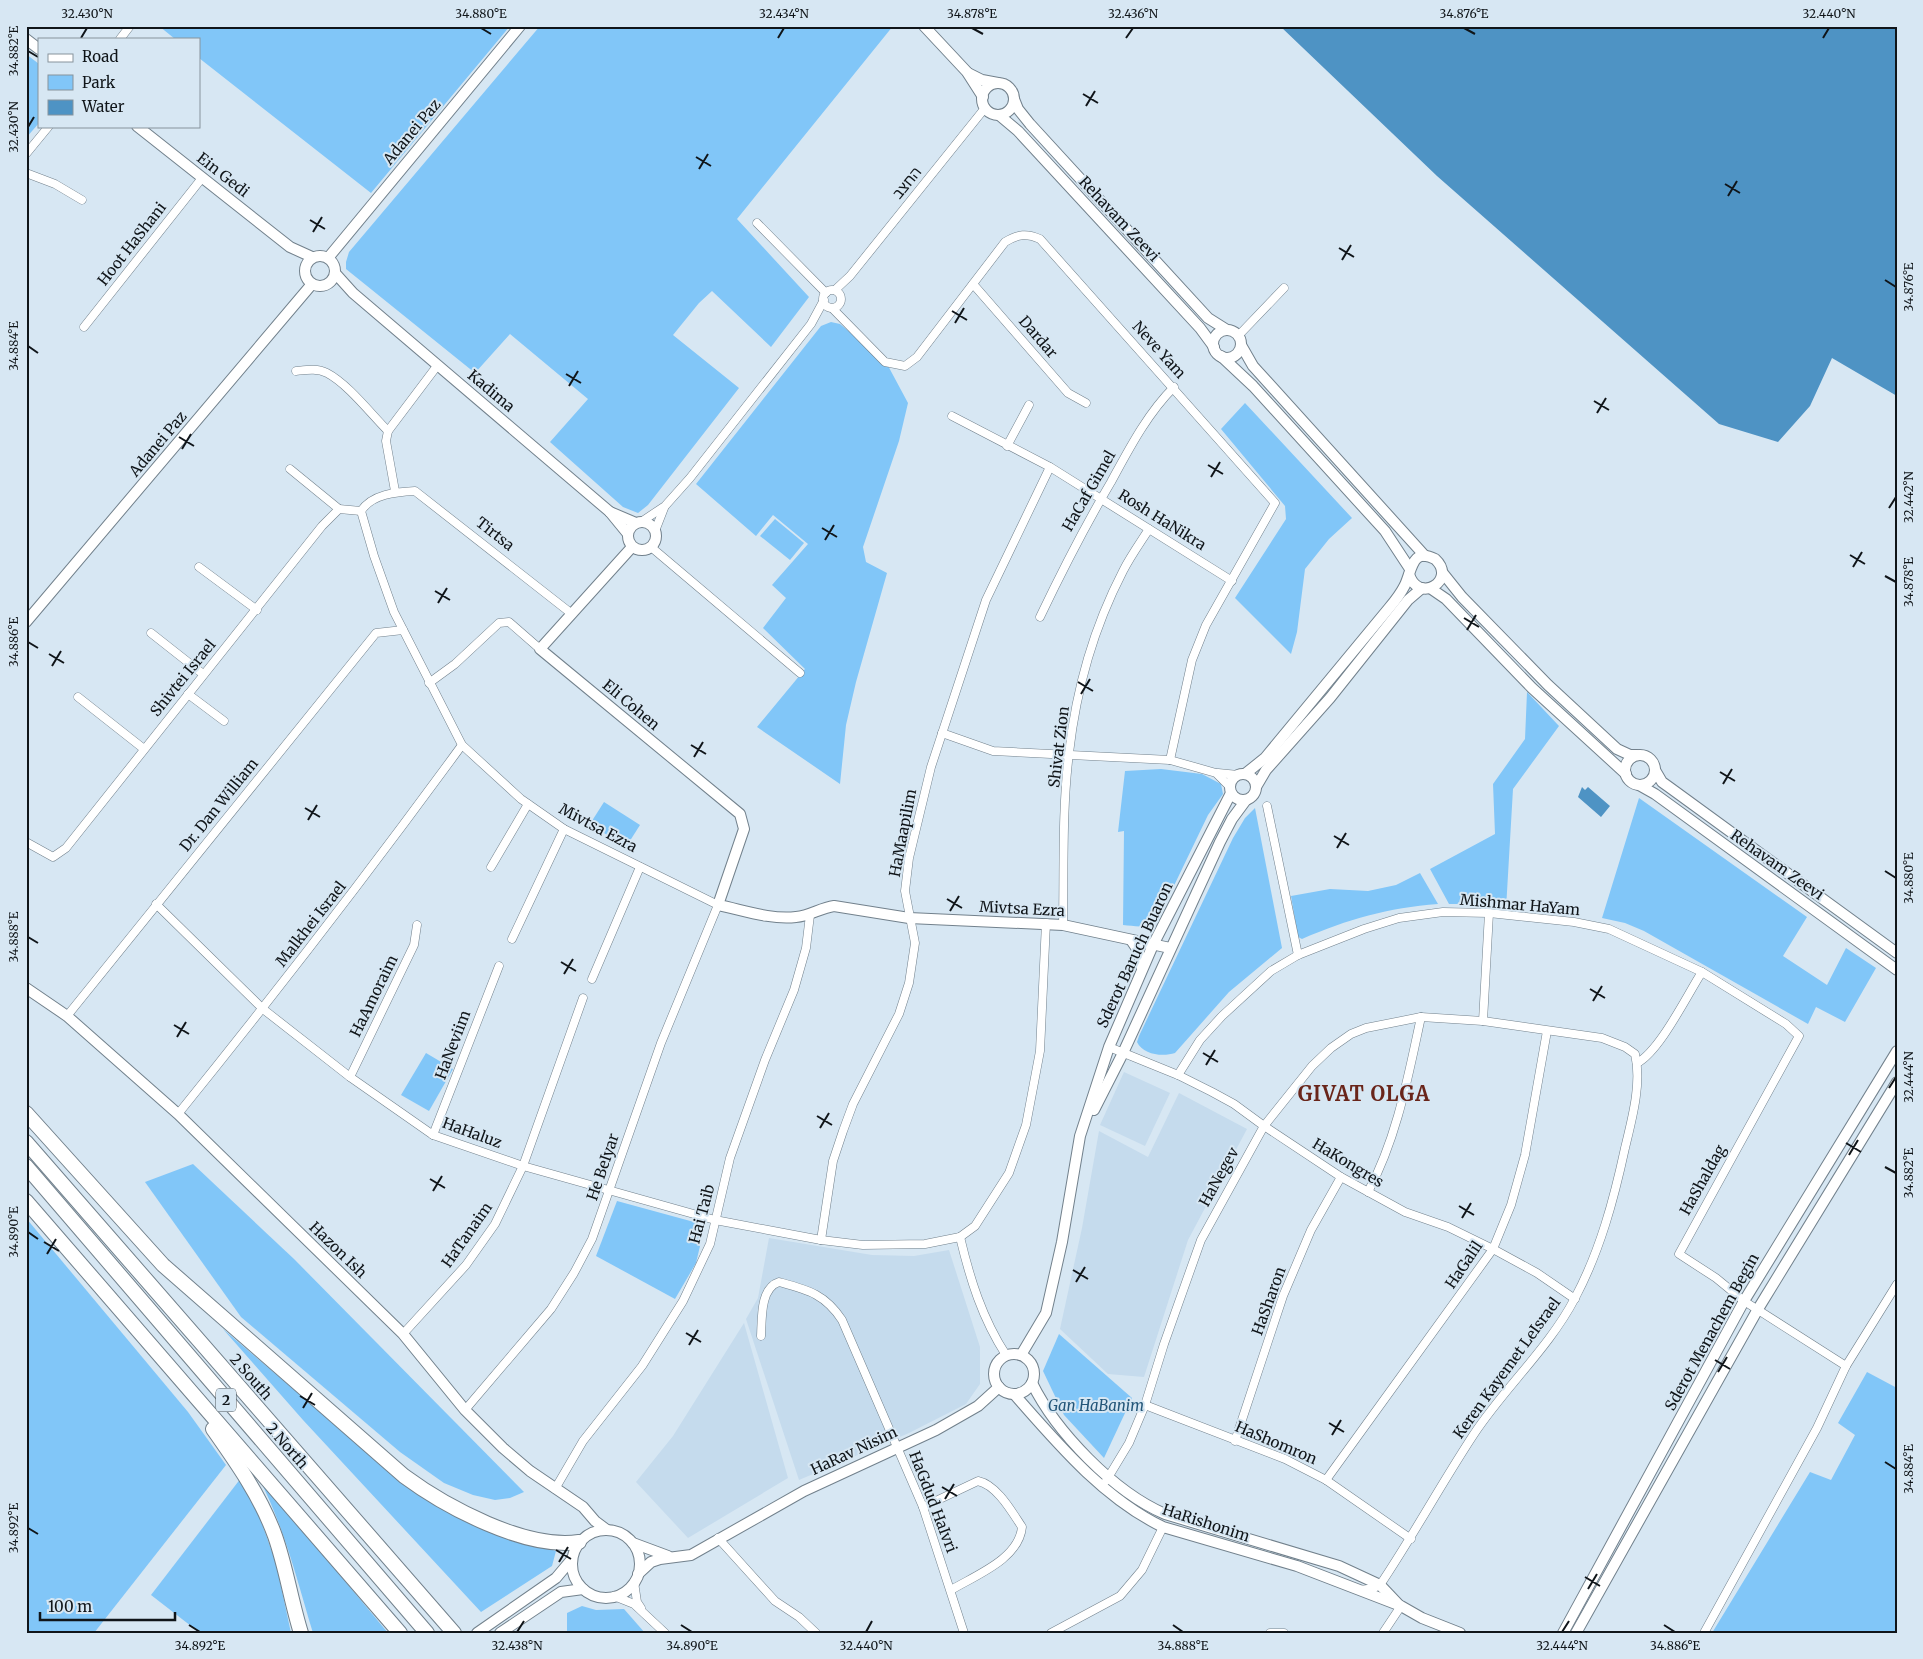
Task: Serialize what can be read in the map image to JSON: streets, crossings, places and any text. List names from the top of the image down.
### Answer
{
  "streets": {
    "highway": ["2 South", "2", "2 North"],
    "street": [
      "Adanei Paz",
      "Ein Gedi",
      "החצב",
      "Rehavam Zeevi",
      "Hoot HaShani",
      "Dardar",
      "Neve Yam",
      "Kadima",
      "HaCaf Gimel",
      "Rosh HaNikra",
      "Tirtsa",
      "Shivtei Israel",
      "Eli Cohen",
      "Shivat Zion",
      "Dr. Dan William",
      "Mivtsa Ezra",
      "HaMaapilim",
      "Mishmar HaYam",
      "Malkhei Israel",
      "Sderot Baruch Buaron",
      "HaAmoraim",
      "HaNeviim",
      "HaHaluz",
      "HaKongres",
      "He BeIyar",
      "HaNegev",
      "HaShaldag",
      "Hai Taib",
      "HaTanaim",
      "Hazon Ish",
      "HaGalil",
      "HaSharon",
      "Sderot Menachem Begin",
      "Keren Kayemet LeIsrael",
      "HaShomron",
      "HaRav Nisim",
      "HaGdud HaIvri",
      "HaRishonim"
    ]
  },
  "crossings": [
    ["Adanei Paz", "Ein Gedi"],
    ["Adanei Paz", "Kadima"],
    ["Ein Gedi", "Hoot HaShani"],
    ["Ein Gedi", "Kadima"],
    ["החצב", "Rehavam Zeevi"],
    ["Dardar", "Neve Yam"],
    ["Neve Yam", "HaCaf Gimel"],
    ["Neve Yam", "Rosh HaNikra"],
    ["HaCaf Gimel", "Rosh HaNikra"],
    ["Rosh HaNikra", "Shivat Zion"],
    ["Rosh HaNikra", "HaMaapilim"],
    ["Eli Cohen", "Mivtsa Ezra"],
    ["Eli Cohen", "He BeIyar"],
    ["Shivat Zion", "Mivtsa Ezra"],
    ["Dr. Dan William", "Mivtsa Ezra"],
    ["Dr. Dan William", "HaHaluz"],
    ["Dr. Dan William", "Hazon Ish"],
    ["Mivtsa Ezra", "HaMaapilim"],
    ["Mivtsa Ezra", "Malkhei Israel"],
    ["Mivtsa Ezra", "Sderot Baruch Buaron"],
    ["Mivtsa Ezra", "He BeIyar"],
    ["Mivtsa Ezra", "Hai Taib"],
    ["HaMaapilim", "HaHaluz"],
    ["Mishmar HaYam", "HaKongres"],
    ["Mishmar HaYam", "HaShaldag"],
    ["Malkhei Israel", "HaHaluz"],
    ["Malkhei Israel", "Hazon Ish"],
    ["Sderot Baruch Buaron", "HaKongres"],
    ["Sderot Baruch Buaron", "HaRav Nisim"],
    ["Sderot Baruch Buaron", "HaRishonim"],
    ["HaAmoraim", "HaHaluz"],
    ["HaNeviim", "HaHaluz"],
    ["HaHaluz", "He BeIyar"],
    ["HaHaluz", "Hai Taib"],
    ["HaHaluz", "HaTanaim"],
    ["HaKongres", "HaNegev"],
    ["HaKongres", "HaGalil"],
    ["HaKongres", "HaSharon"],
    ["HaKongres", "Keren Kayemet LeIsrael"],
    ["He BeIyar", "Hazon Ish"],
    ["HaNegev", "HaGalil"],
    ["HaNegev", "Keren Kayemet LeIsrael"],
    ["HaNegev", "HaShomron"],
    ["HaNegev", "HaRishonim"],
    ["HaShaldag", "Sderot Menachem Begin"],
    ["Hai Taib", "Hazon Ish"],
    ["HaTanaim", "Hazon Ish"],
    ["Hazon Ish", "HaRav Nisim"],
    ["HaGalil", "HaShomron"],
    ["HaSharon", "HaShomron"],
    ["Keren Kayemet LeIsrael", "HaShomron"],
    ["Keren Kayemet LeIsrael", "HaRishonim"],
    ["HaRav Nisim", "HaGdud HaIvri"],
    ["HaRav Nisim", "HaRishonim"]
  ],
  "districts": ["GIVAT OLGA"],
  "parks": ["Gan HaBanim"],
  "legend": ["Road", "Park", "Water"],
  "scale_bar": "100 m",
  "coordinates": [
    "32.430°N",
    "34.880°E",
    "32.434°N",
    "34.878°E",
    "32.436°N",
    "34.876°E",
    "32.440°N",
    "34.882°E",
    "34.884°E",
    "32.442°N",
    "34.886°E",
    "34.888°E",
    "32.444°N",
    "34.890°E",
    "34.892°E",
    "32.438°N"
  ]
}
